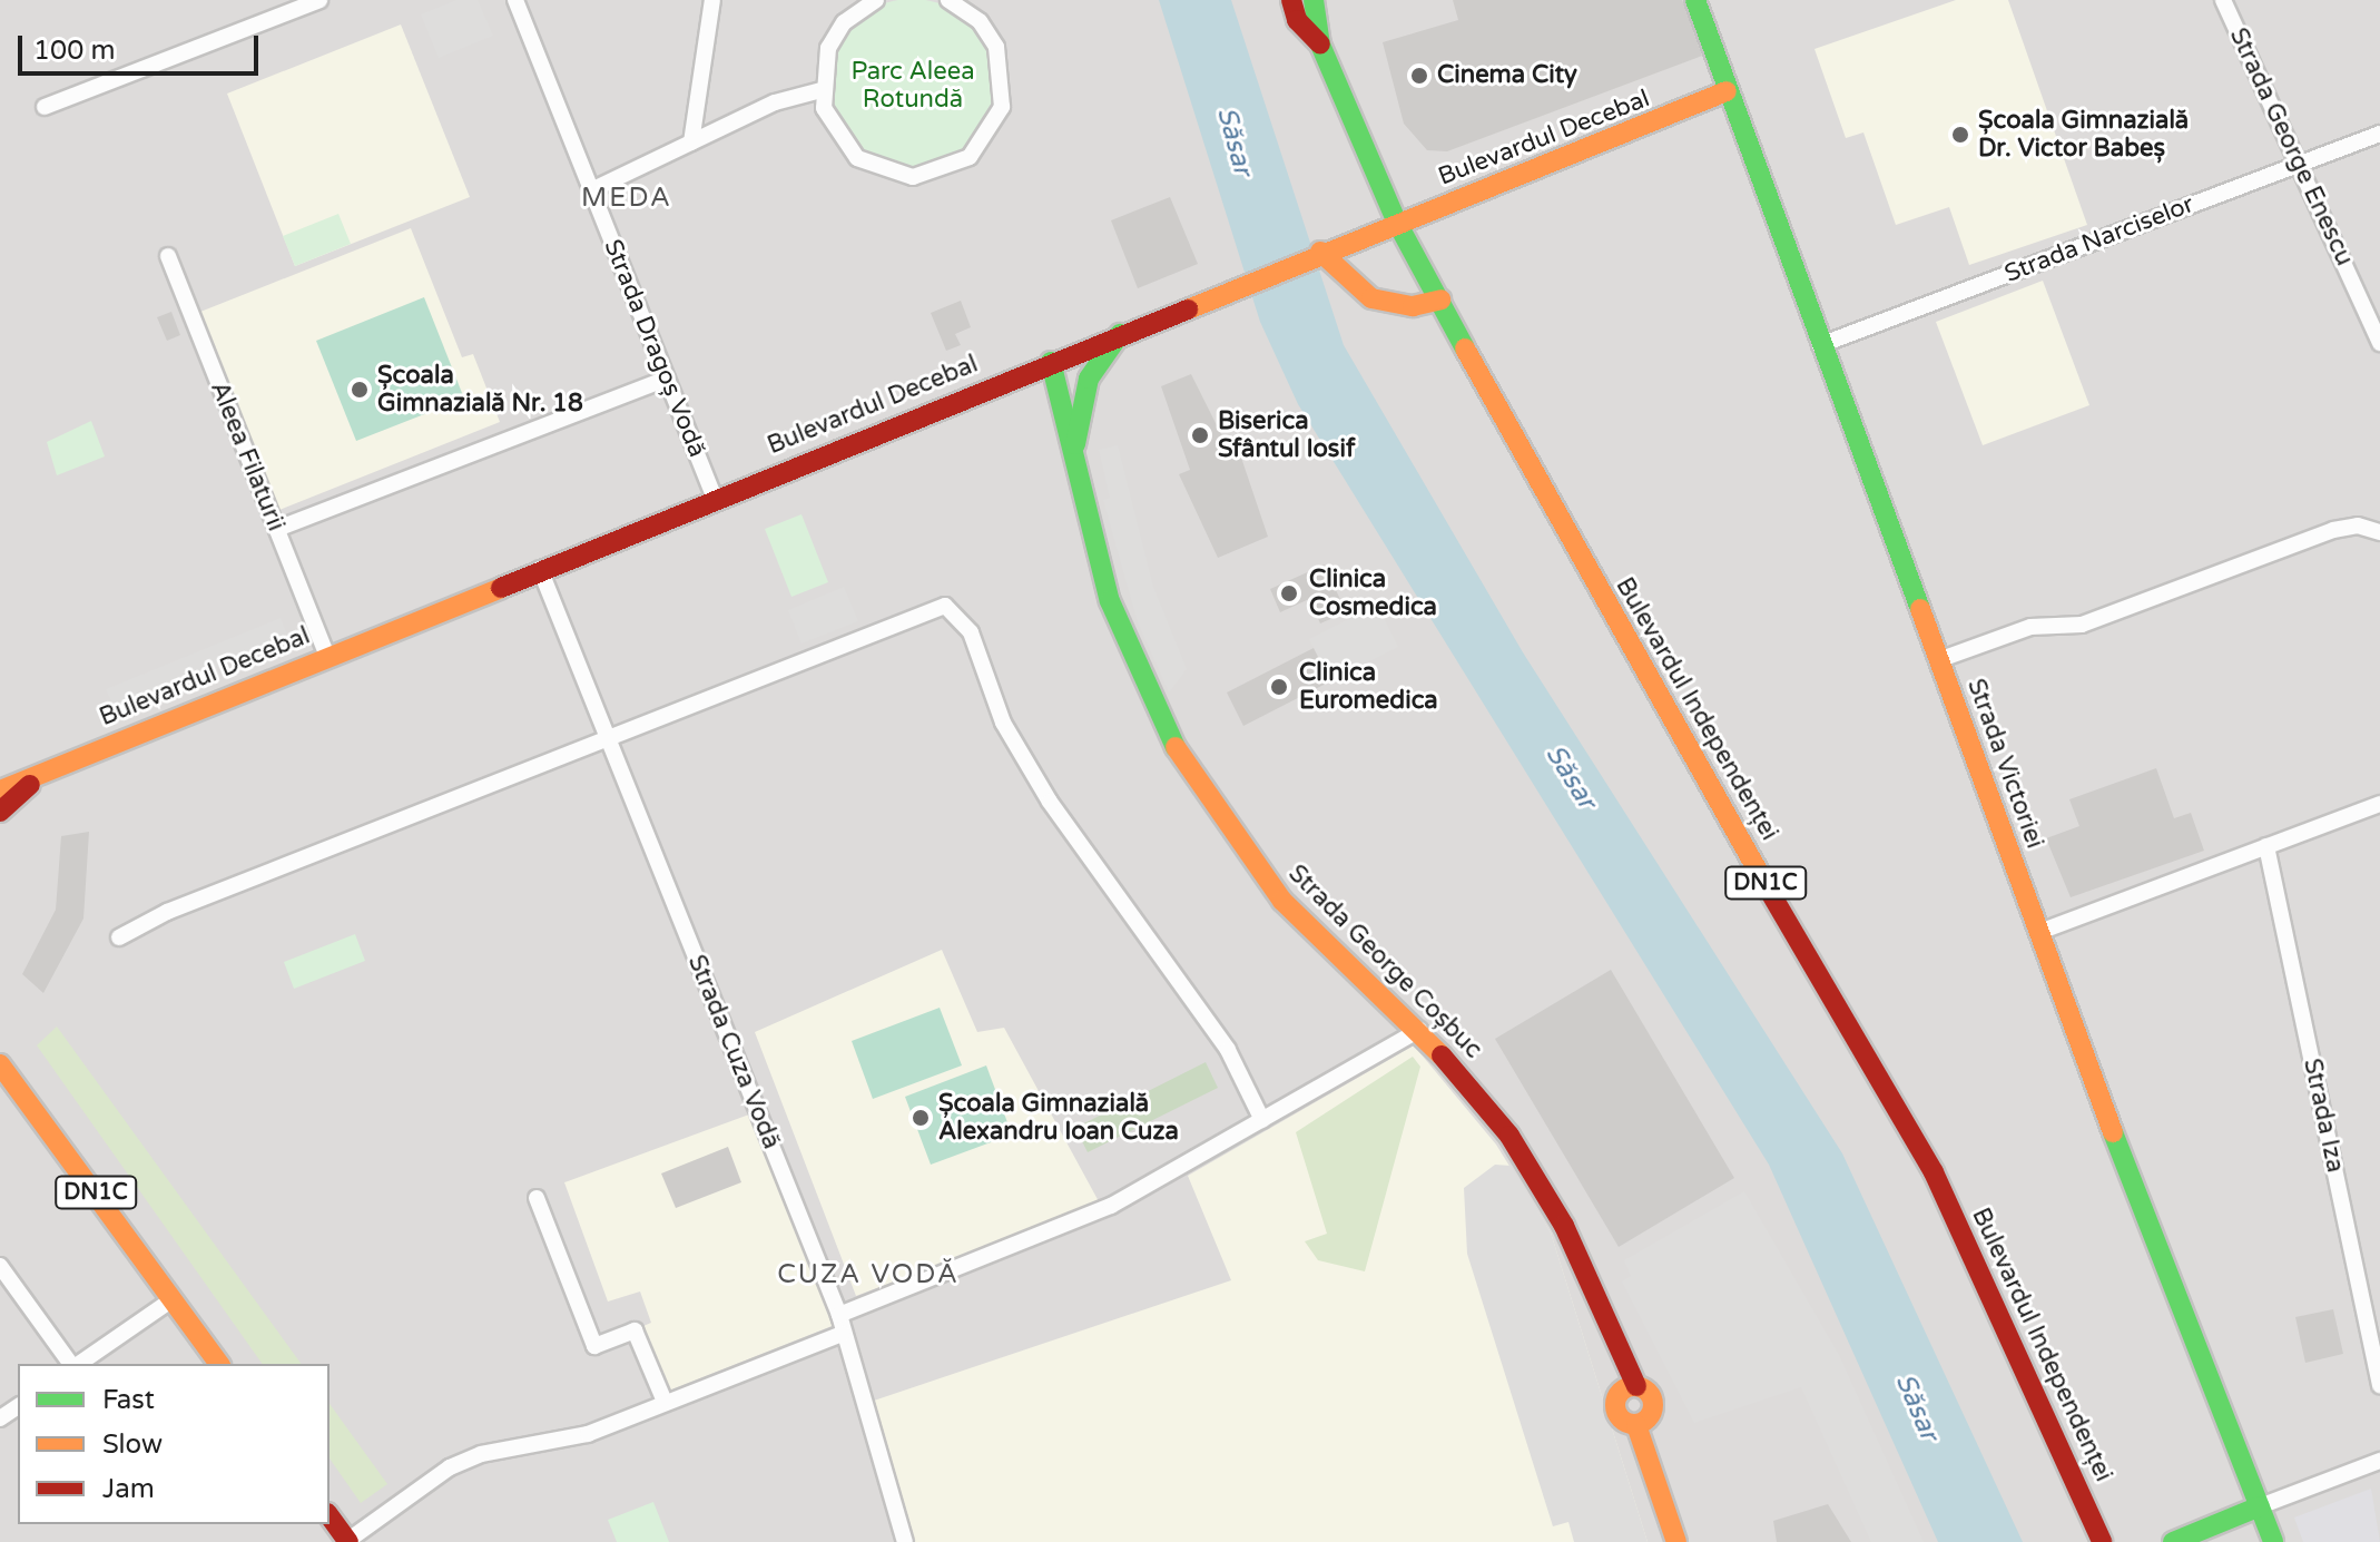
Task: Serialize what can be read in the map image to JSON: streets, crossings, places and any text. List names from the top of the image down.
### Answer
{
  "streets": {
    "main road": [
      "Bulevardul Decebal",
      "Bulevardul Independenței",
      "Strada Victoriei",
      "DN1C",
      "Strada George Coșbuc"
    ],
    "street": [
      "Strada George Enescu",
      "Strada Narciselor",
      "Strada Dragoș Vodă",
      "Aleea Filaturii",
      "Strada Cuza Vodă",
      "Strada Iza"
    ]
  },
  "crossings": [
    ["Bulevardul Decebal", "Strada Dragoș Vodă"],
    ["Bulevardul Decebal", "Aleea Filaturii"],
    ["Bulevardul Decebal", "Bulevardul Independenței"],
    ["Bulevardul Decebal", "Strada Victoriei"],
    ["Bulevardul Decebal", "Strada George Coșbuc"],
    ["Bulevardul Decebal", "Strada Cuza Vodă"],
    ["Strada George Enescu", "Strada Narciselor"],
    ["Strada Narciselor", "Strada Victoriei"]
  ],
  "districts": ["MEDA", "CUZA VODĂ"],
  "water": ["Săsar"],
  "parks": ["Parc Aleea Rotundă"],
  "places": [
    "Cinema City",
    "Școala Gimnazială Dr. Victor Babeș",
    "Școala Gimnazială Nr. 18",
    "Biserica Sfântul Iosif",
    "Clinica Cosmedica",
    "Clinica Euromedica",
    "Școala Gimnazială Alexandru Ioan Cuza"
  ],
  "legend": ["Fast", "Slow", "Jam"],
  "scale_bar": "100 m"
}
